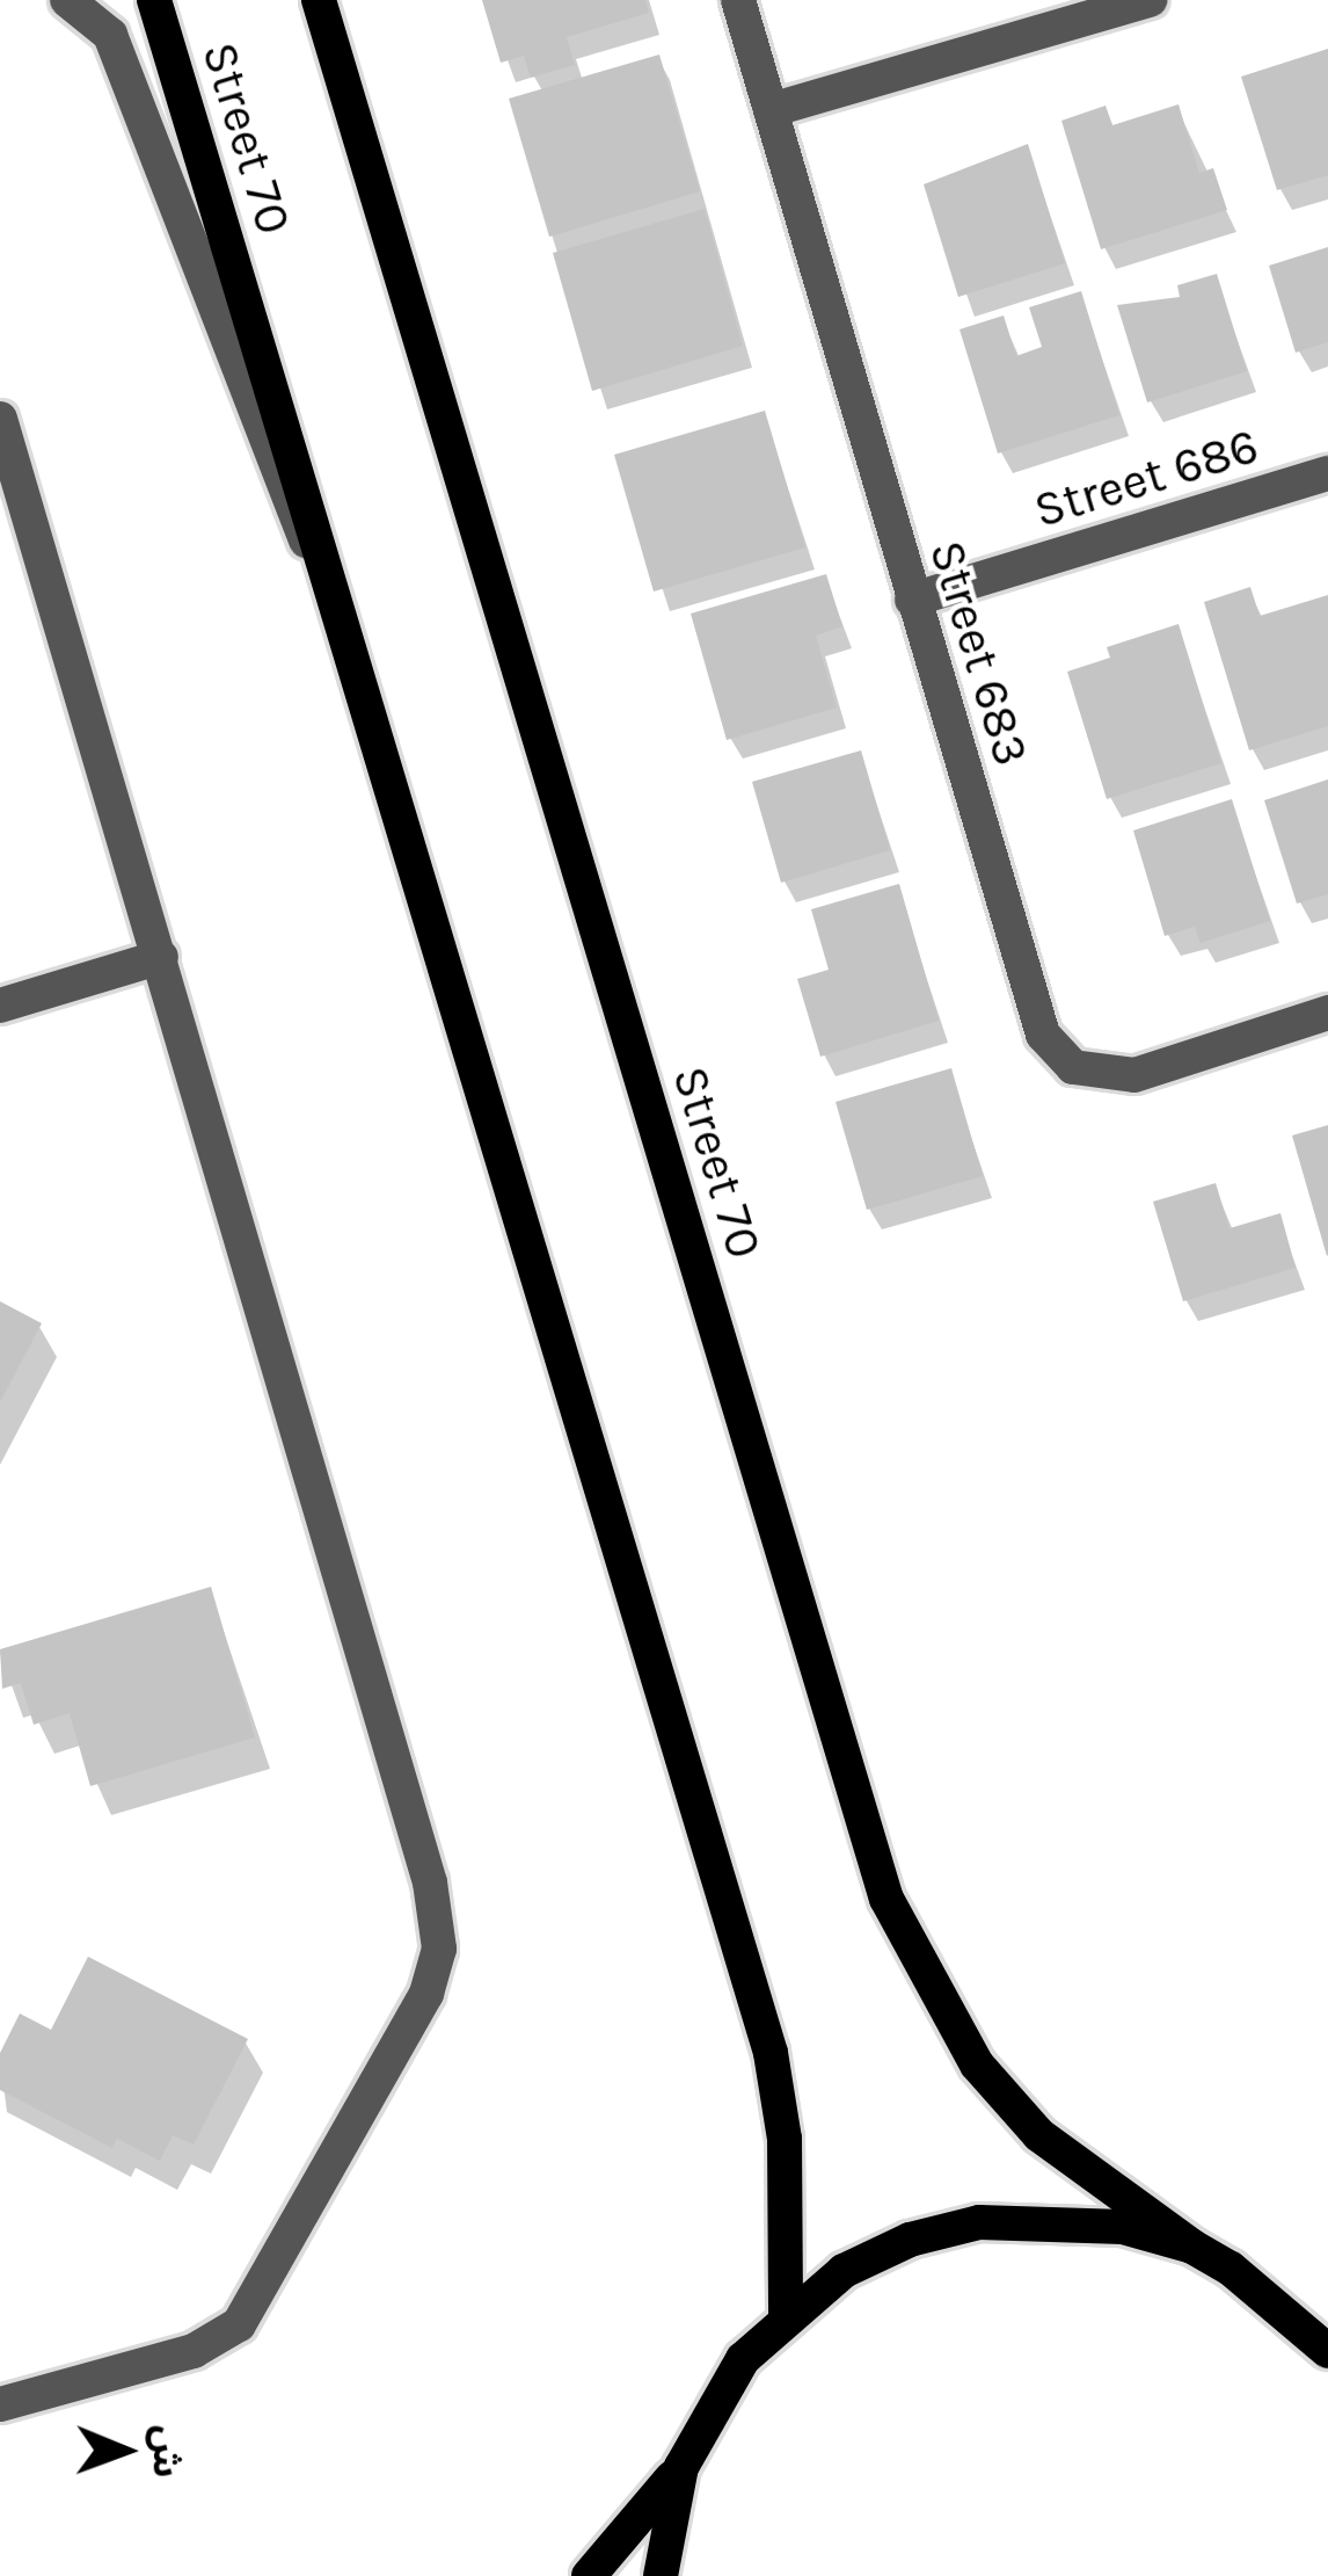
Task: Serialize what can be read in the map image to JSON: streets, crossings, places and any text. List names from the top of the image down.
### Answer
{
  "streets": {
    "main road": ["Street 70"],
    "street": ["Street 686", "Street 683"]
  },
  "crossings": [
    ["Street 686", "Street 683"]
  ],
  "north": "right"
}
